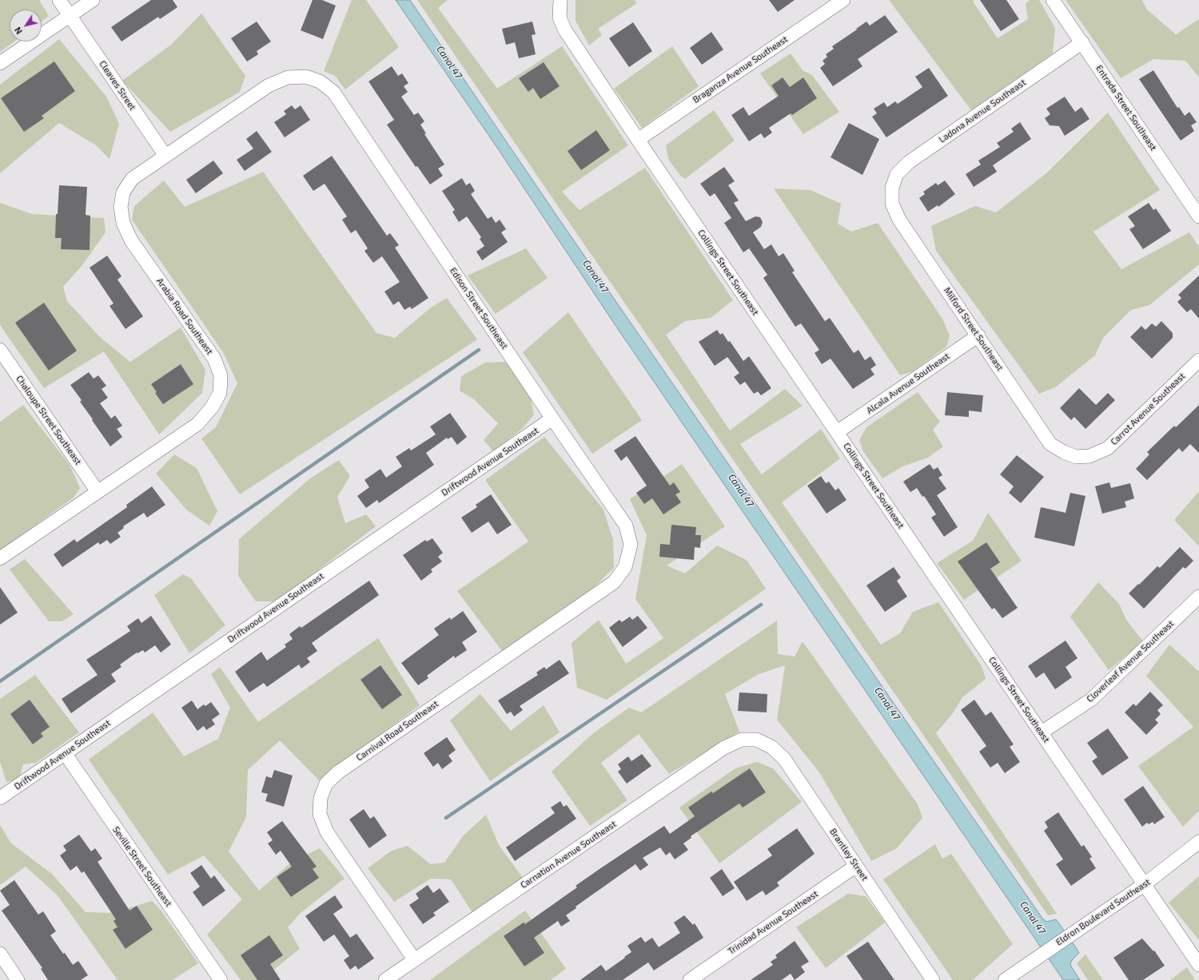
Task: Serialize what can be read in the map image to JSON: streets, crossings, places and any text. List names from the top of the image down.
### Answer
{
  "streets": {
    "street": [
      "Braganza Avenue Southeast",
      "Cleaves Street",
      "Entrada Street Southeast",
      "Ladona Avenue Southeast",
      "Collings Street Southeast",
      "Edison Street Southeast",
      "Arabia Road Southeast",
      "Milford Street Southeast",
      "Alcala Avenue Southeast",
      "Carrot Avenue Southeast",
      "Chaloupe Street Southeast",
      "Driftwood Avenue Southeast",
      "Cloverleaf Avenue Southeast",
      "Carnival Road Southeast",
      "Carnation Avenue Southeast",
      "Brantley Street",
      "Seville Street Southeast",
      "Eldron Boulevard Southeast",
      "Trinidad Avenue Southeast"
    ]
  },
  "crossings": [
    ["Braganza Avenue Southeast", "Collings Street Southeast"],
    ["Cleaves Street", "Arabia Road Southeast"],
    ["Entrada Street Southeast", "Ladona Avenue Southeast"],
    ["Ladona Avenue Southeast", "Milford Street Southeast"],
    ["Collings Street Southeast", "Alcala Avenue Southeast"],
    ["Collings Street Southeast", "Cloverleaf Avenue Southeast"],
    ["Collings Street Southeast", "Eldron Boulevard Southeast"],
    ["Edison Street Southeast", "Arabia Road Southeast"],
    ["Edison Street Southeast", "Driftwood Avenue Southeast"],
    ["Edison Street Southeast", "Carnival Road Southeast"],
    ["Arabia Road Southeast", "Chaloupe Street Southeast"],
    ["Milford Street Southeast", "Alcala Avenue Southeast"],
    ["Milford Street Southeast", "Carrot Avenue Southeast"],
    ["Driftwood Avenue Southeast", "Seville Street Southeast"],
    ["Carnival Road Southeast", "Carnation Avenue Southeast"],
    ["Carnation Avenue Southeast", "Brantley Street"],
    ["Brantley Street", "Trinidad Avenue Southeast"]
  ],
  "water": ["Canal 47"],
  "north": "bottom left"
}
